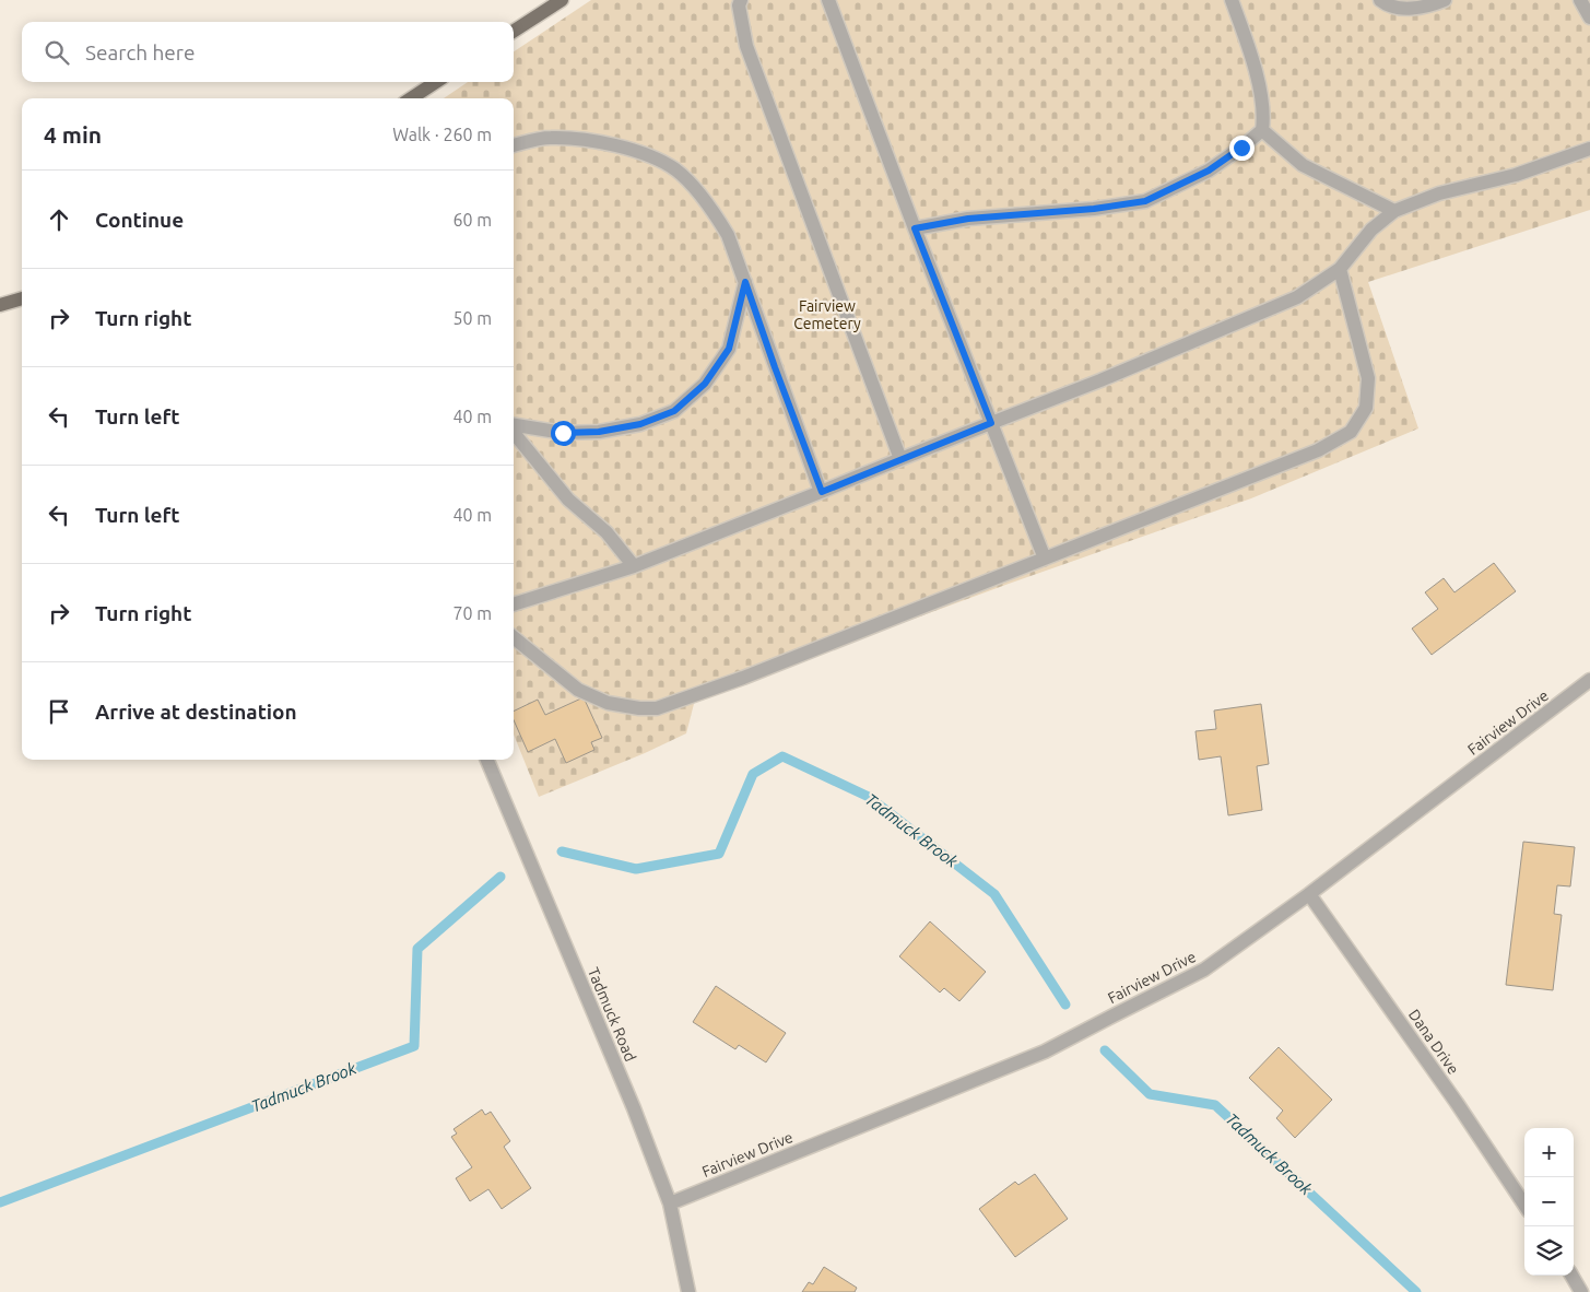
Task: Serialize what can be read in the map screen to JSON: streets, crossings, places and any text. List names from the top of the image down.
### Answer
{
  "streets": {
    "street": ["Fairview Drive", "Tadmuck Road", "Dana Drive"]
  },
  "crossings": [
    ["Fairview Drive", "Tadmuck Road"],
    ["Fairview Drive", "Dana Drive"]
  ],
  "water": ["Tadmuck Brook"],
  "parks": ["Fairview Cemetery"],
  "page": {
    "search": "Search here",
    "heading": ["4 min", "Walk · 260 m"],
    "list": [
      ["Continue", "60 m"],
      ["Turn right", "50 m"],
      ["Turn left", "40 m"],
      ["Turn left", "40 m"],
      ["Turn right", "70 m"],
      "Arrive at destination"
    ],
    "map_buttons": ["+", "−"]
  }
}
